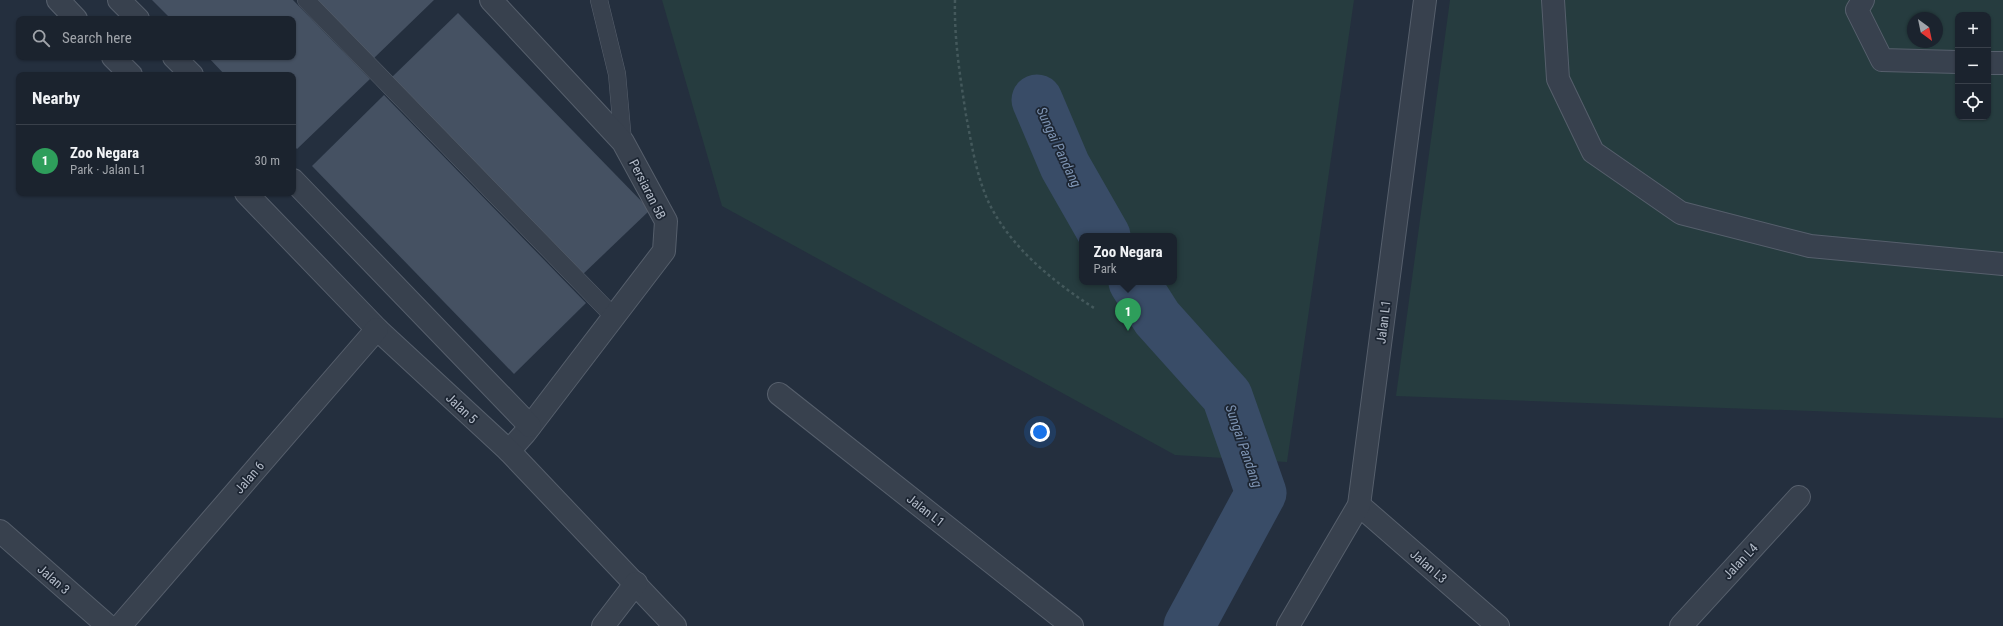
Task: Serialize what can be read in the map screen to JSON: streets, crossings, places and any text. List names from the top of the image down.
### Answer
{
  "streets": {
    "street": [
      "Persiaran 5B",
      "Jalan L1",
      "Jalan 5",
      "Jalan 6",
      "Jalan L4",
      "Jalan L3",
      "Jalan 3"
    ]
  },
  "crossings": [
    ["Persiaran 5B", "Jalan 5"],
    ["Jalan L1", "Jalan L3"],
    ["Jalan 5", "Jalan 6"]
  ],
  "water": ["Sungai Pandang"],
  "north": "bottom right",
  "page": {
    "map_buttons": ["+", "−"],
    "search": "Search here",
    "heading": "Nearby",
    "list": [
      {
        "mark": "1",
        "name": "Zoo Negara",
        "note": "Park · Jalan L1",
        "value": "30 m"
      }
    ],
    "popup": ["Zoo Negara", "Park"],
    "pins": "1"
  }
}
